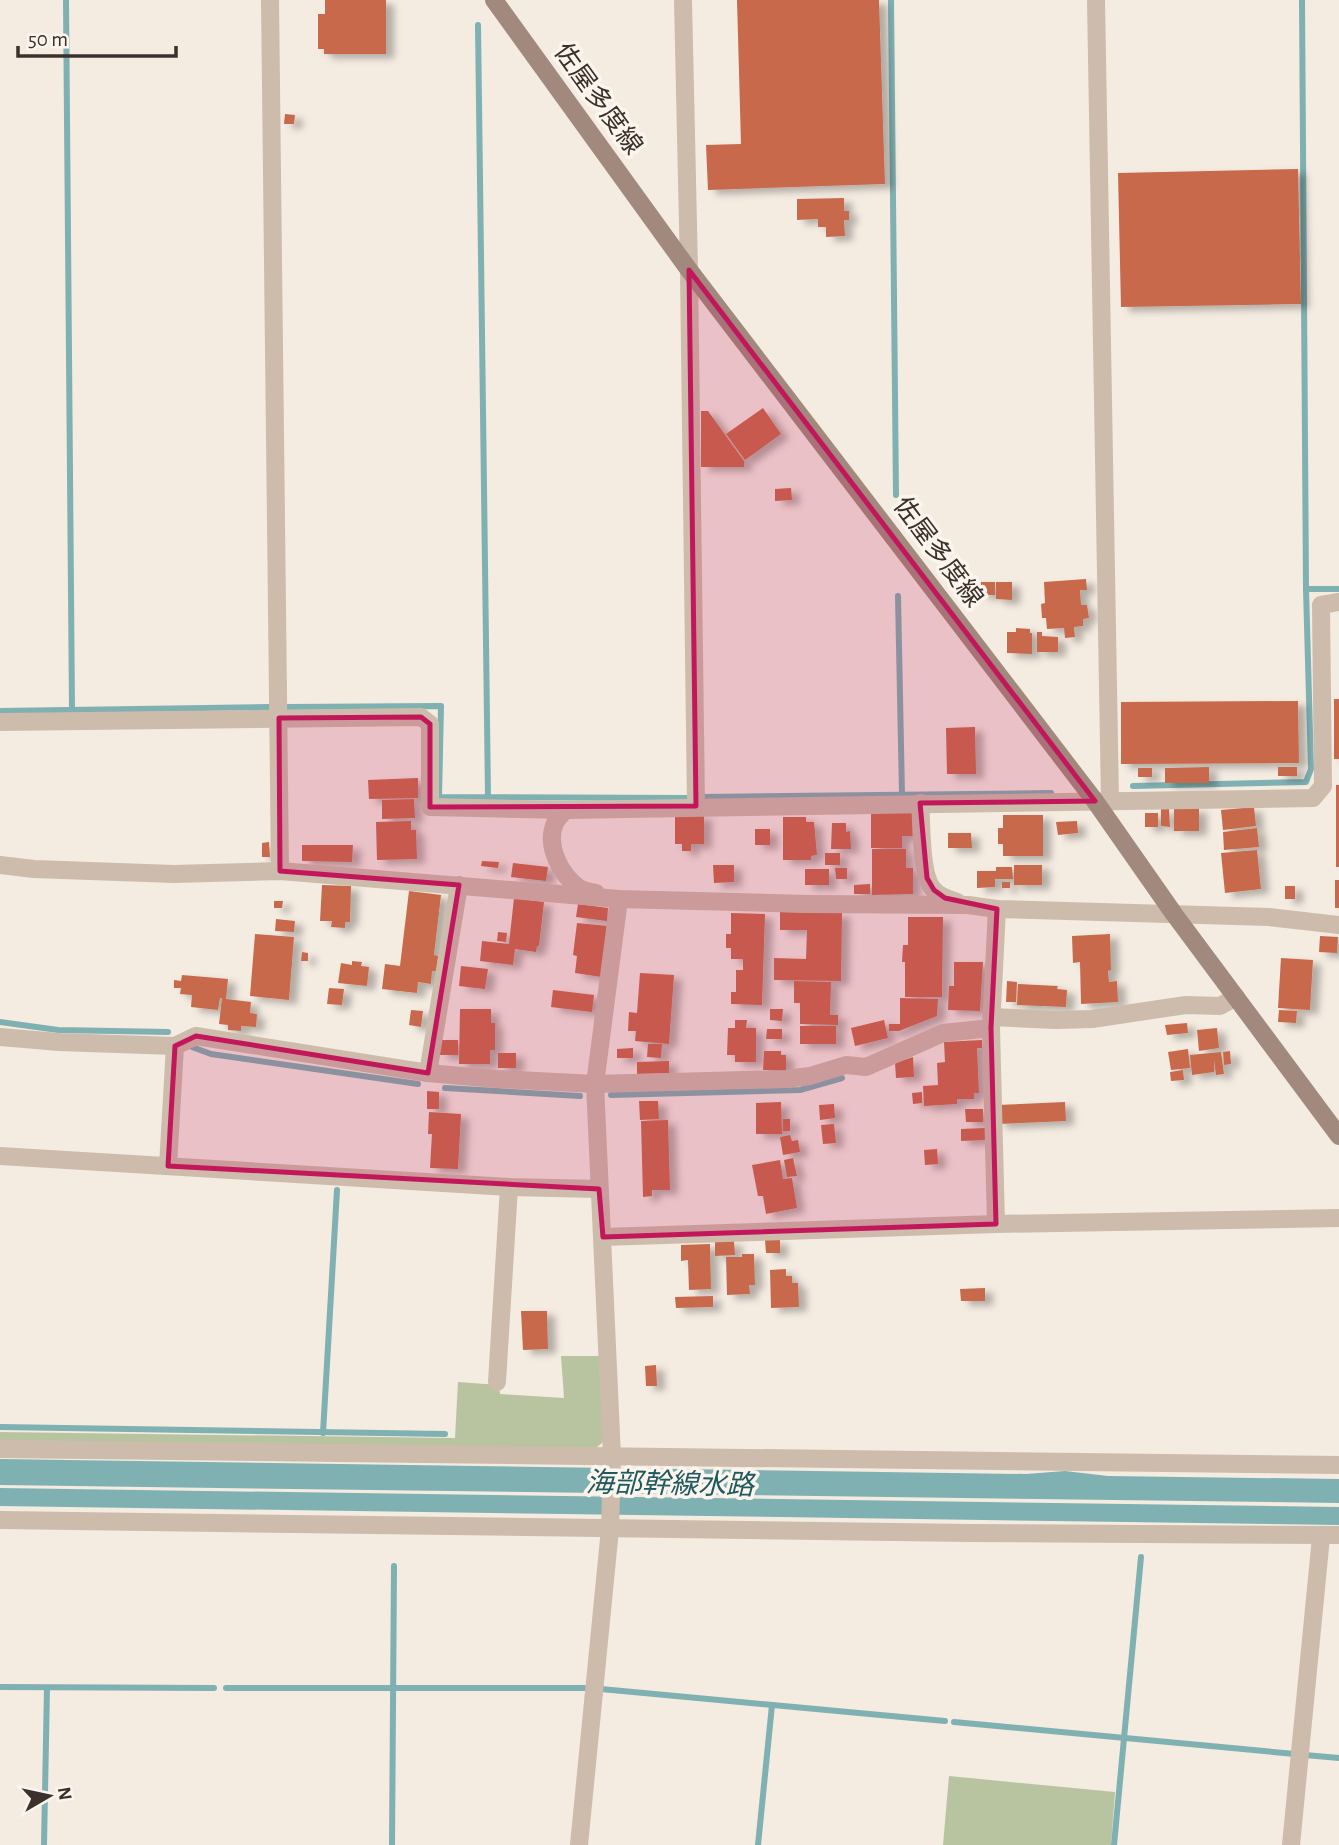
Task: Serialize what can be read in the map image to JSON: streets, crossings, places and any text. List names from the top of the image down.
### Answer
{
  "streets": {
    "main road": ["佐屋多度線"]
  },
  "water": ["海部幹線水路"],
  "scale_bar": "50 m",
  "north": "right"
}
